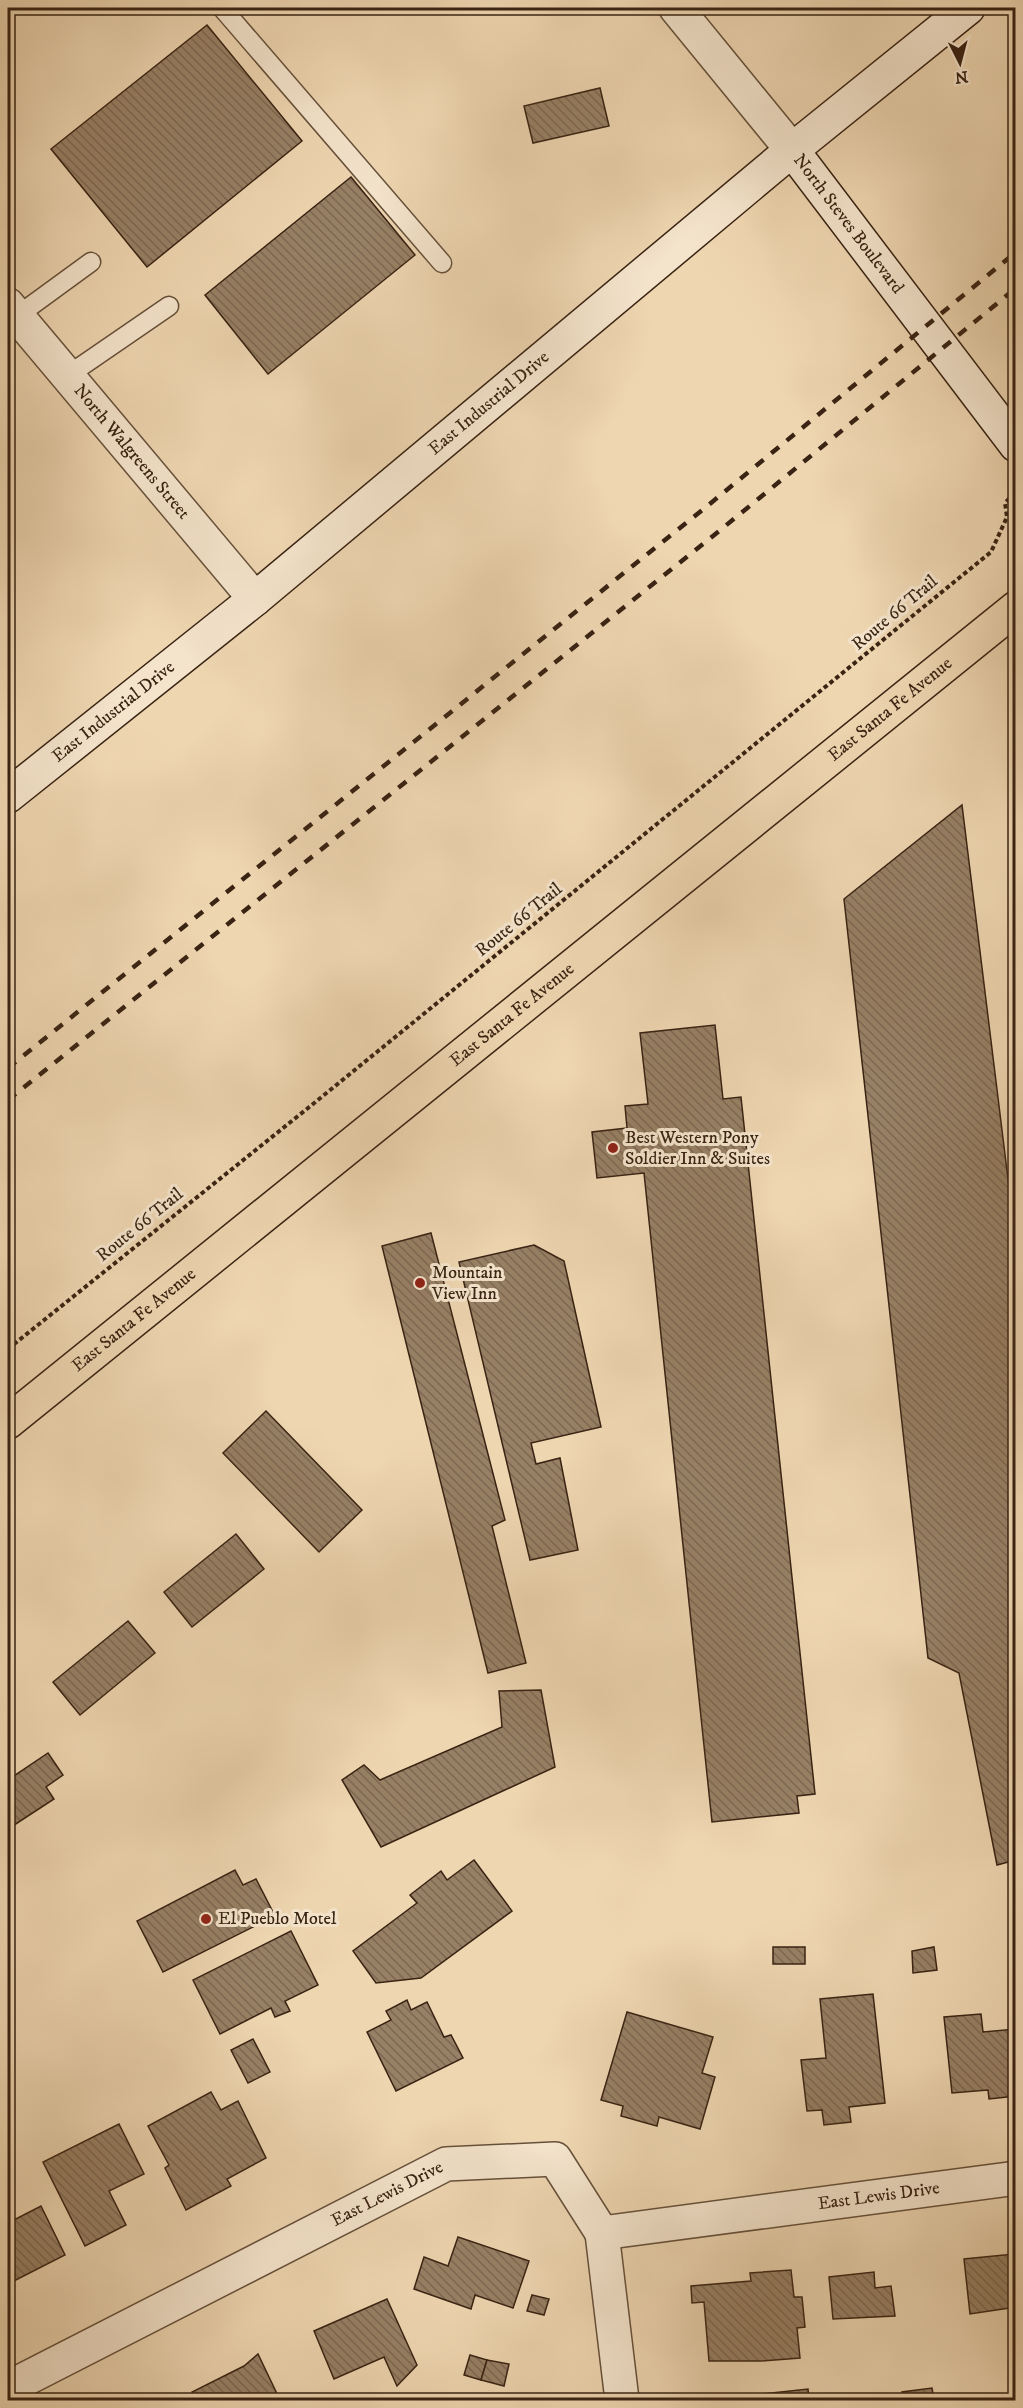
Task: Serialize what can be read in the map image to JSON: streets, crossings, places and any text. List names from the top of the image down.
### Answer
{
  "streets": {
    "main road": ["East Santa Fe Avenue"],
    "street": [
      "North Steves Boulevard",
      "East Industrial Drive",
      "North Walgreens Street",
      "East Lewis Drive"
    ],
    "path": ["Route 66 Trail"]
  },
  "crossings": [
    ["North Steves Boulevard", "East Industrial Drive"],
    ["East Industrial Drive", "North Walgreens Street"]
  ],
  "places": ["Best Western Pony Soldier Inn & Suites", "Mountain View Inn", "El Pueblo Motel"],
  "north": "bottom"
}
